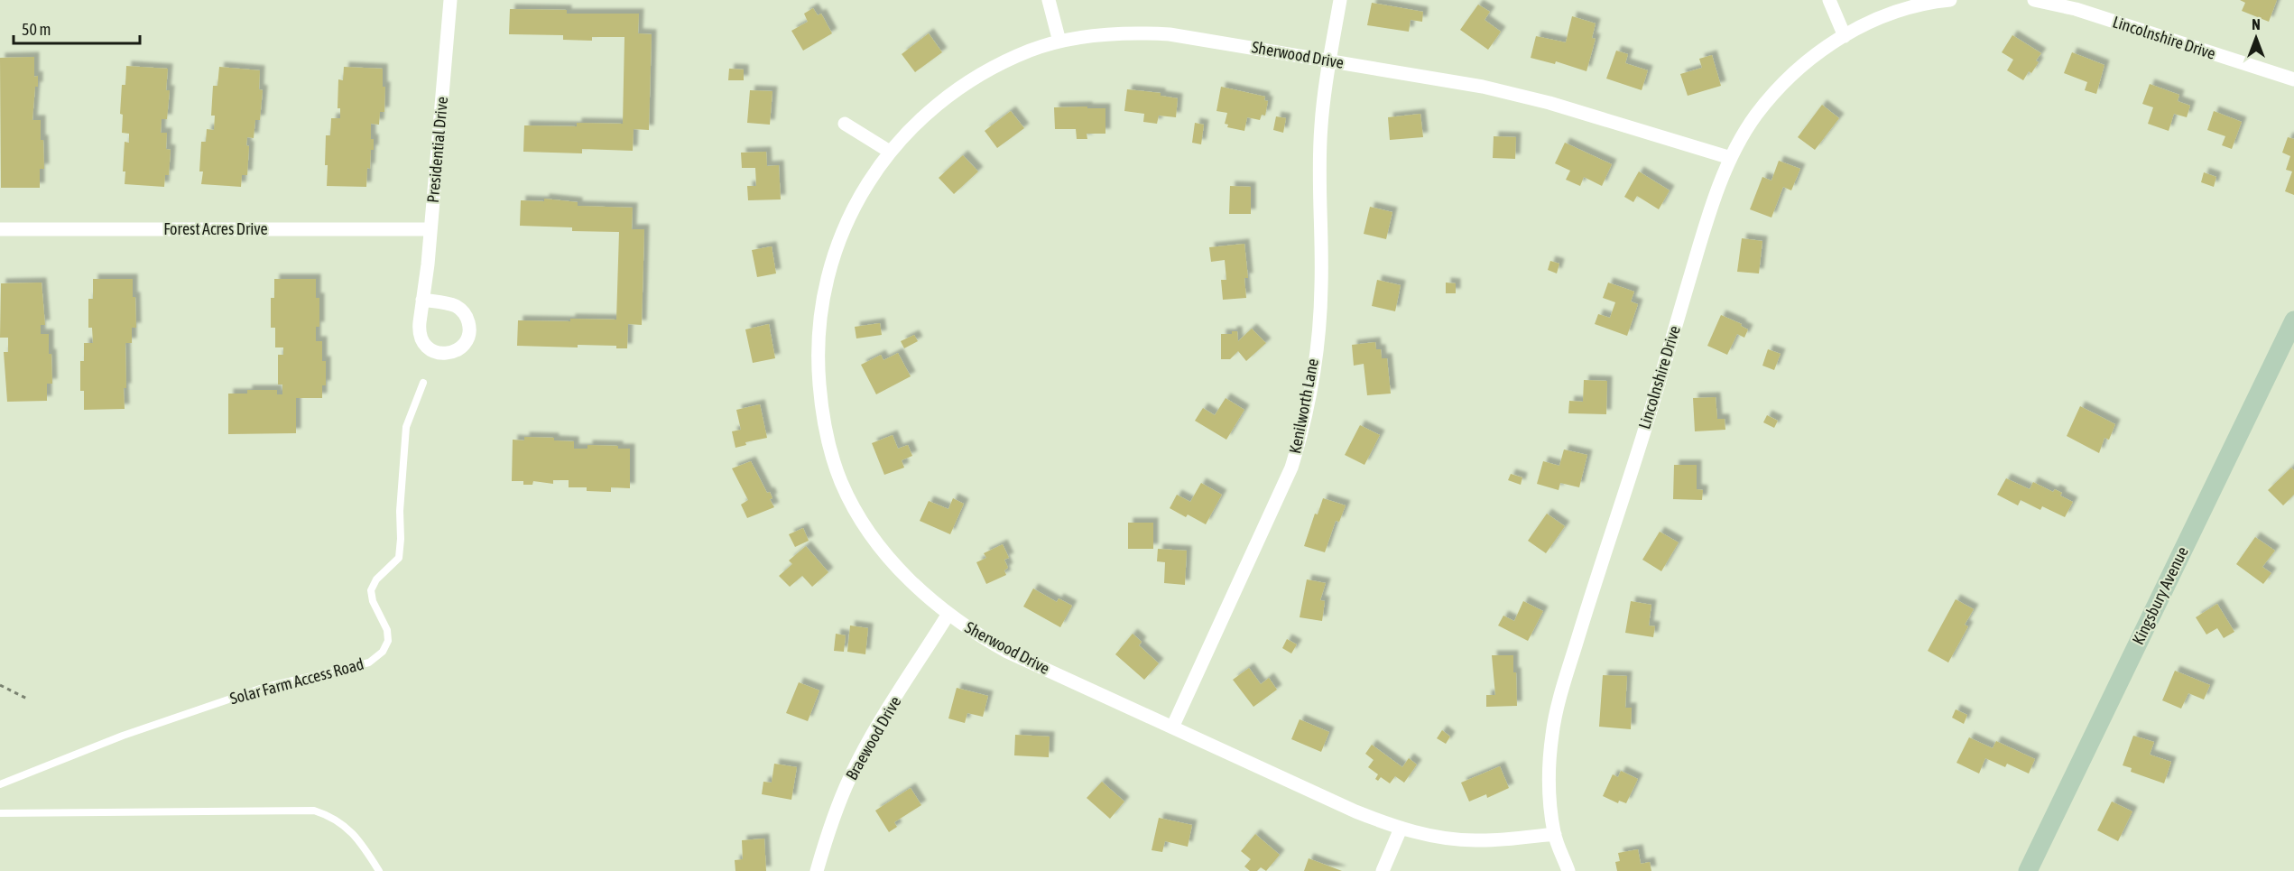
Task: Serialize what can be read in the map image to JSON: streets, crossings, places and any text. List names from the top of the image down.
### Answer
{
  "streets": {
    "main road": ["Kingsbury Avenue"],
    "street": [
      "Lincolnshire Drive",
      "Sherwood Drive",
      "Presidential Drive",
      "Forest Acres Drive",
      "Kenilworth Lane",
      "Braewood Drive"
    ],
    "lane": ["Solar Farm Access Road"]
  },
  "crossings": [
    ["Lincolnshire Drive", "Sherwood Drive"],
    ["Sherwood Drive", "Kenilworth Lane"],
    ["Sherwood Drive", "Braewood Drive"],
    ["Presidential Drive", "Forest Acres Drive"]
  ],
  "scale_bar": "50 m",
  "north": "top"
}
